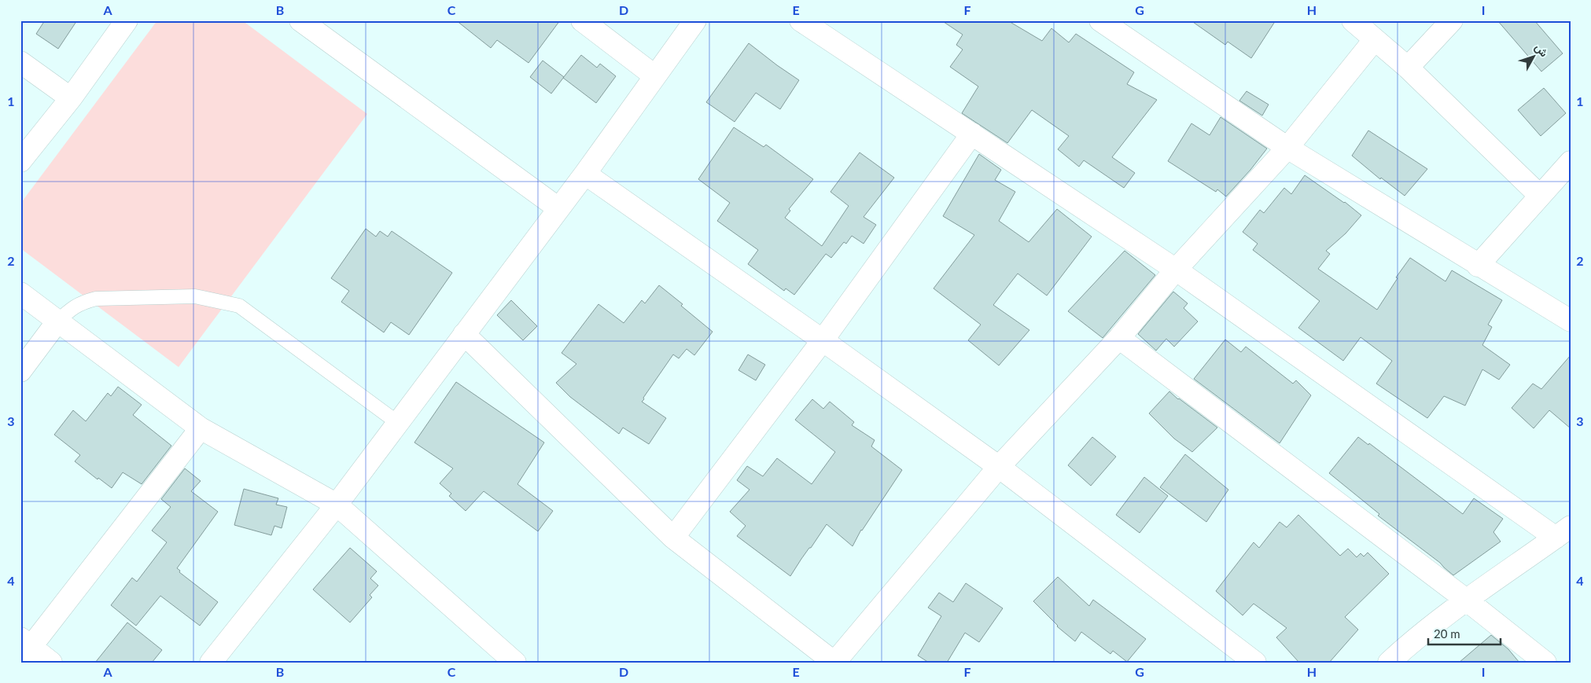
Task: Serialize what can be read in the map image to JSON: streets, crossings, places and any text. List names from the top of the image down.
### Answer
{
  "scale_bar": "20 m",
  "north": "top right",
  "grid": {
    "columns": [
      "A",
      "B",
      "C",
      "D",
      "E",
      "F",
      "G",
      "H",
      "I"
    ],
    "rows": [
      "1",
      "2",
      "3",
      "4"
    ]
  }
}
